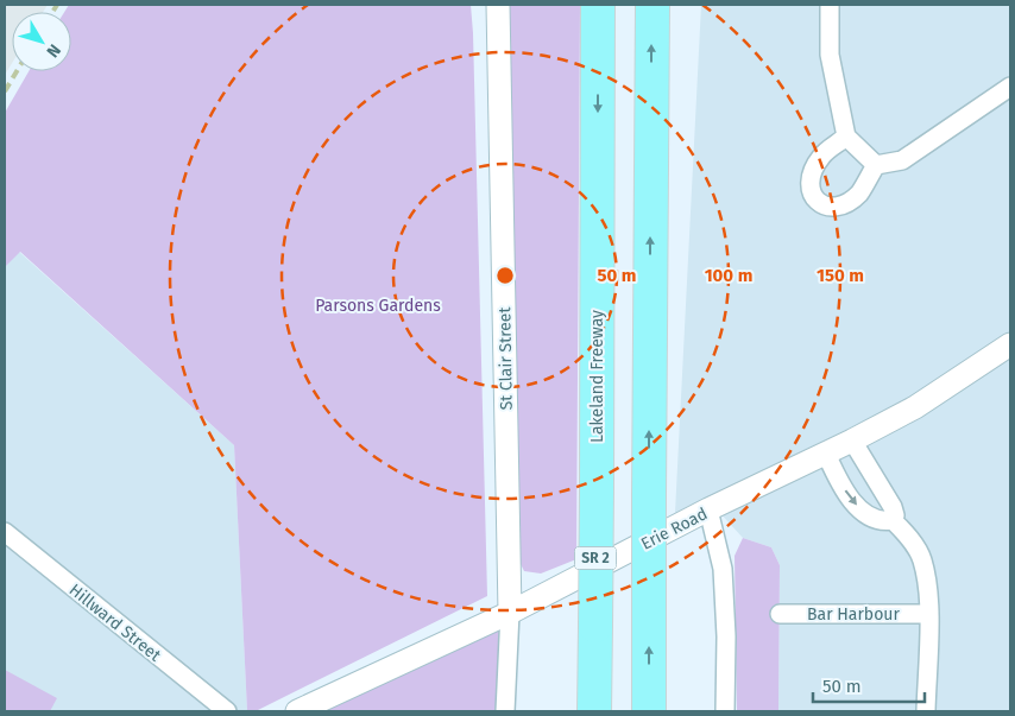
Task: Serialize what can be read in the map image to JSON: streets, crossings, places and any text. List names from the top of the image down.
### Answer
{
  "streets": {
    "highway": ["Lakeland Freeway", "SR 2"],
    "street": [
      "St Clair Street",
      "Erie Road",
      "Bar Harbour",
      "Hillward Street"
    ]
  },
  "crossings": [
    ["St Clair Street", "Erie Road"]
  ],
  "parks": ["Parsons Gardens"],
  "scale_bar": "50 m",
  "north": "bottom right",
  "rings": ["50 m", "100 m", "150 m"]
}
